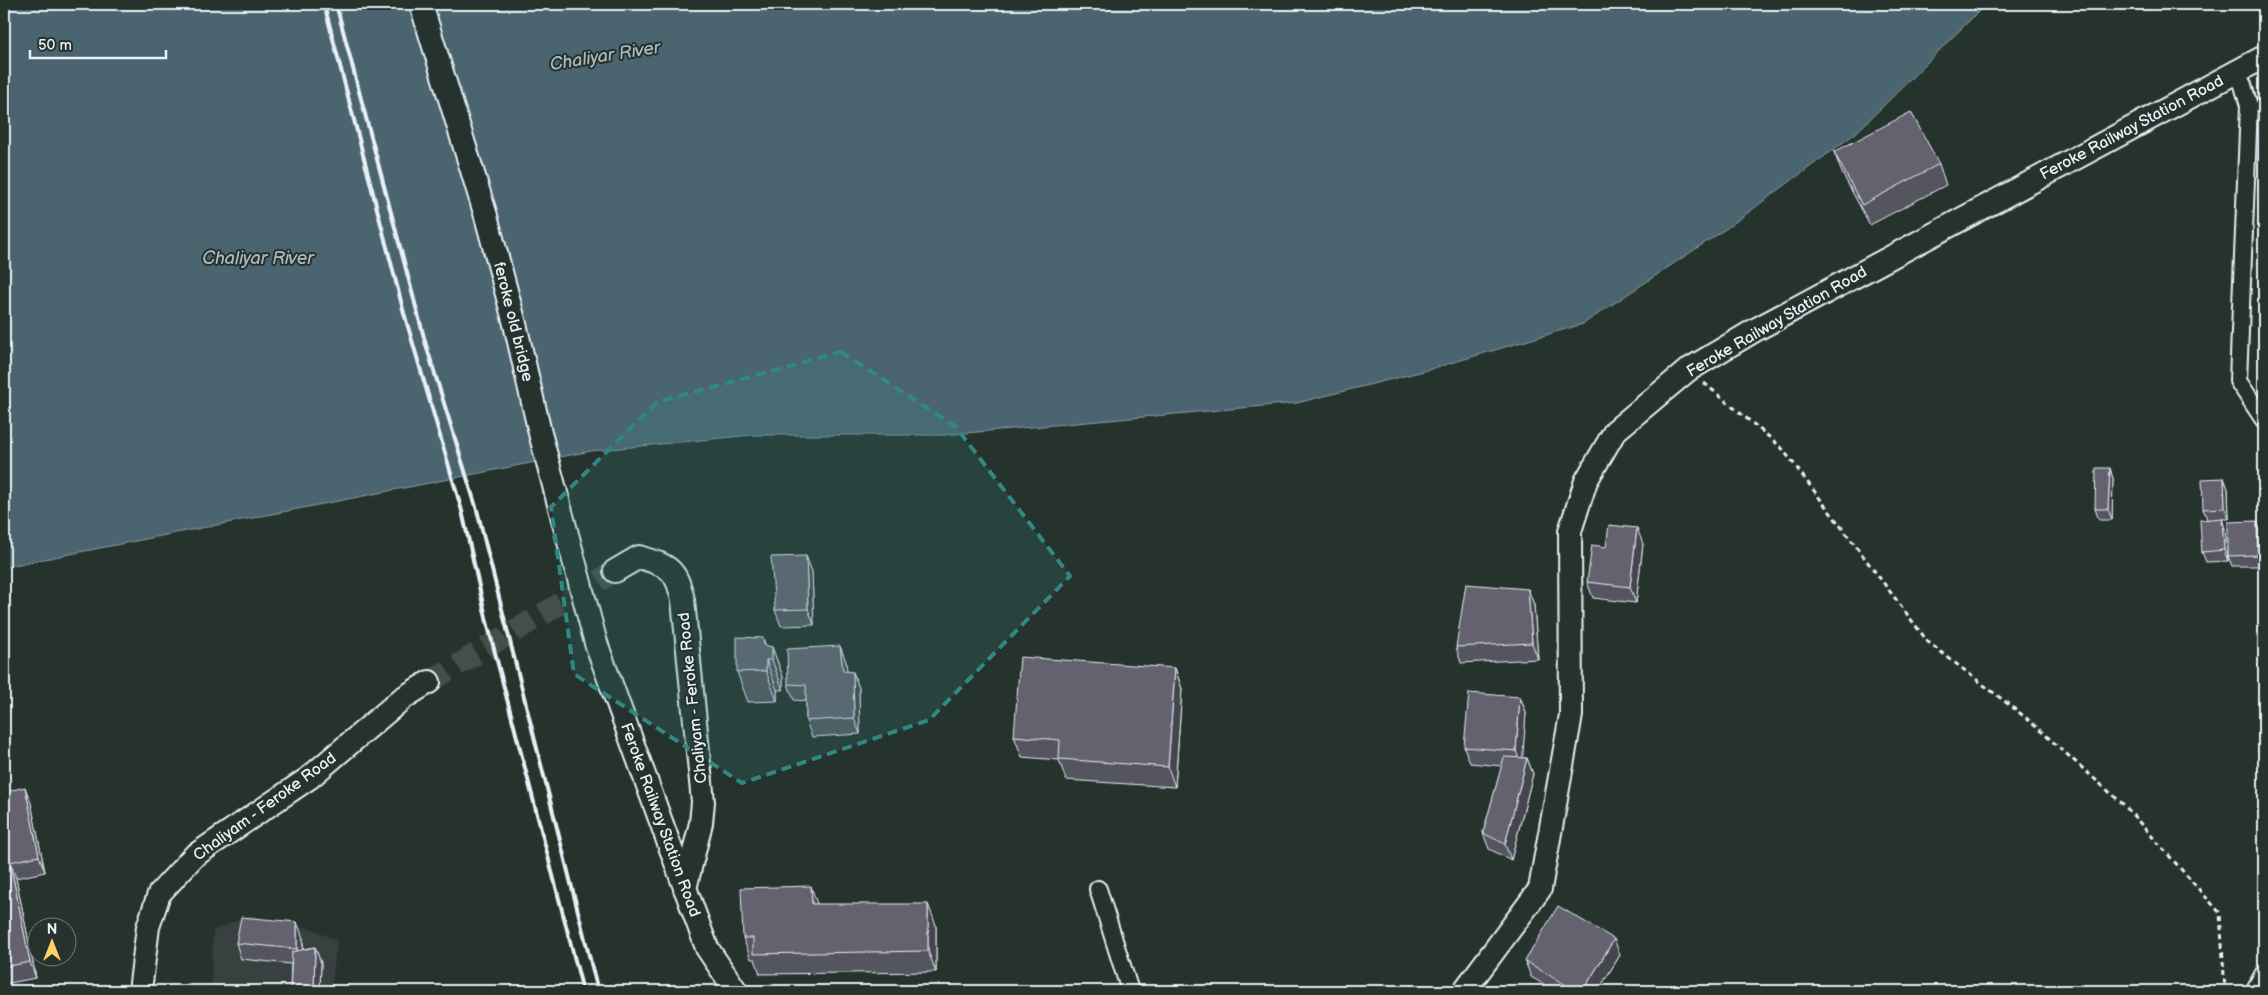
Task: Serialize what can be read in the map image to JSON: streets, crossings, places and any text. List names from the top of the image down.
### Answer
{
  "streets": {
    "main road": ["Feroke Railway Station Road", "feroke old bridge", "Chaliyam - Feroke Road"]
  },
  "crossings": [
    ["Feroke Railway Station Road", "feroke old bridge"],
    ["Feroke Railway Station Road", "Chaliyam - Feroke Road"]
  ],
  "water": ["Chaliyar River"],
  "scale_bar": "50 m",
  "north": "top"
}
